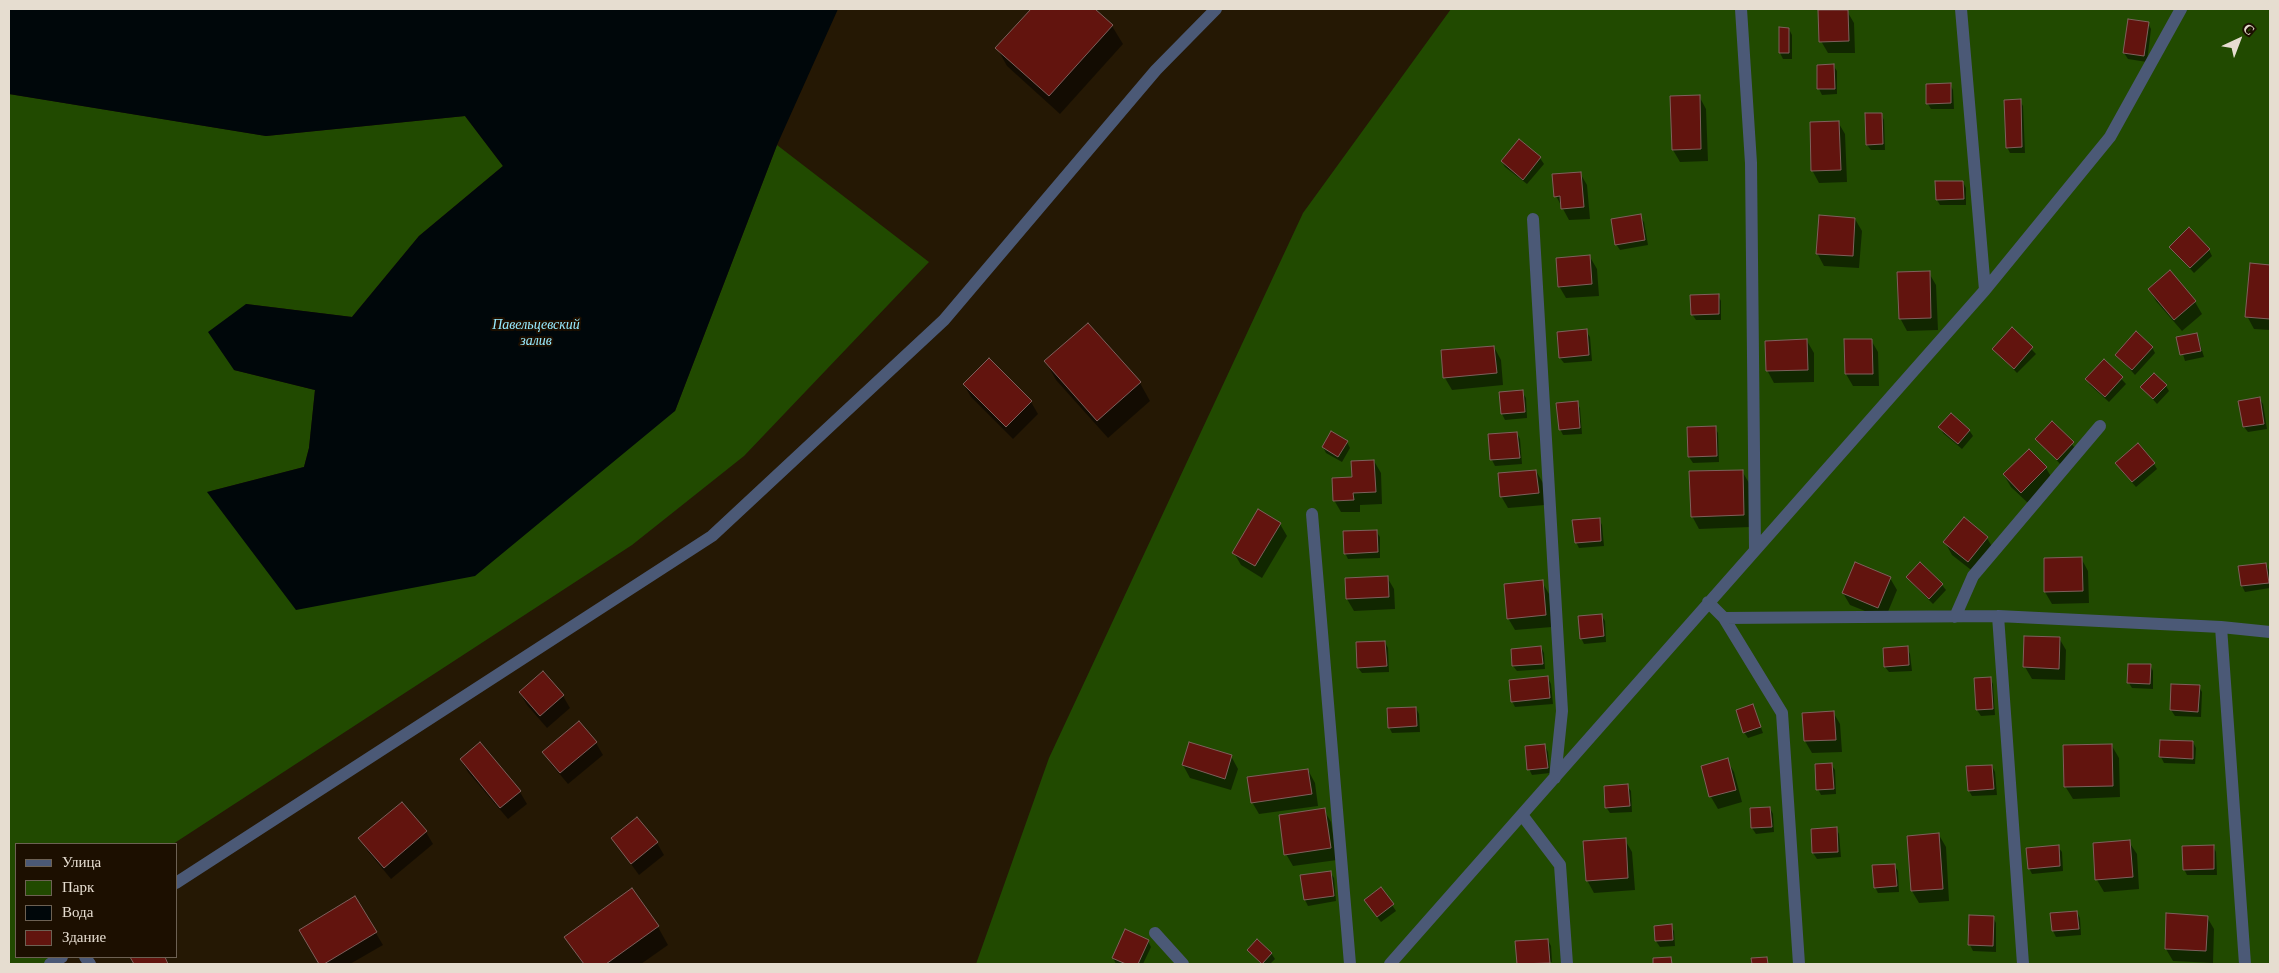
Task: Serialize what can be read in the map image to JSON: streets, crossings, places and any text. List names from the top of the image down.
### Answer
{
  "water": ["Павельцевский залив"],
  "legend": [
    "Улица",
    "Парк",
    "Вода",
    "Здание"
  ],
  "north": "top right"
}
